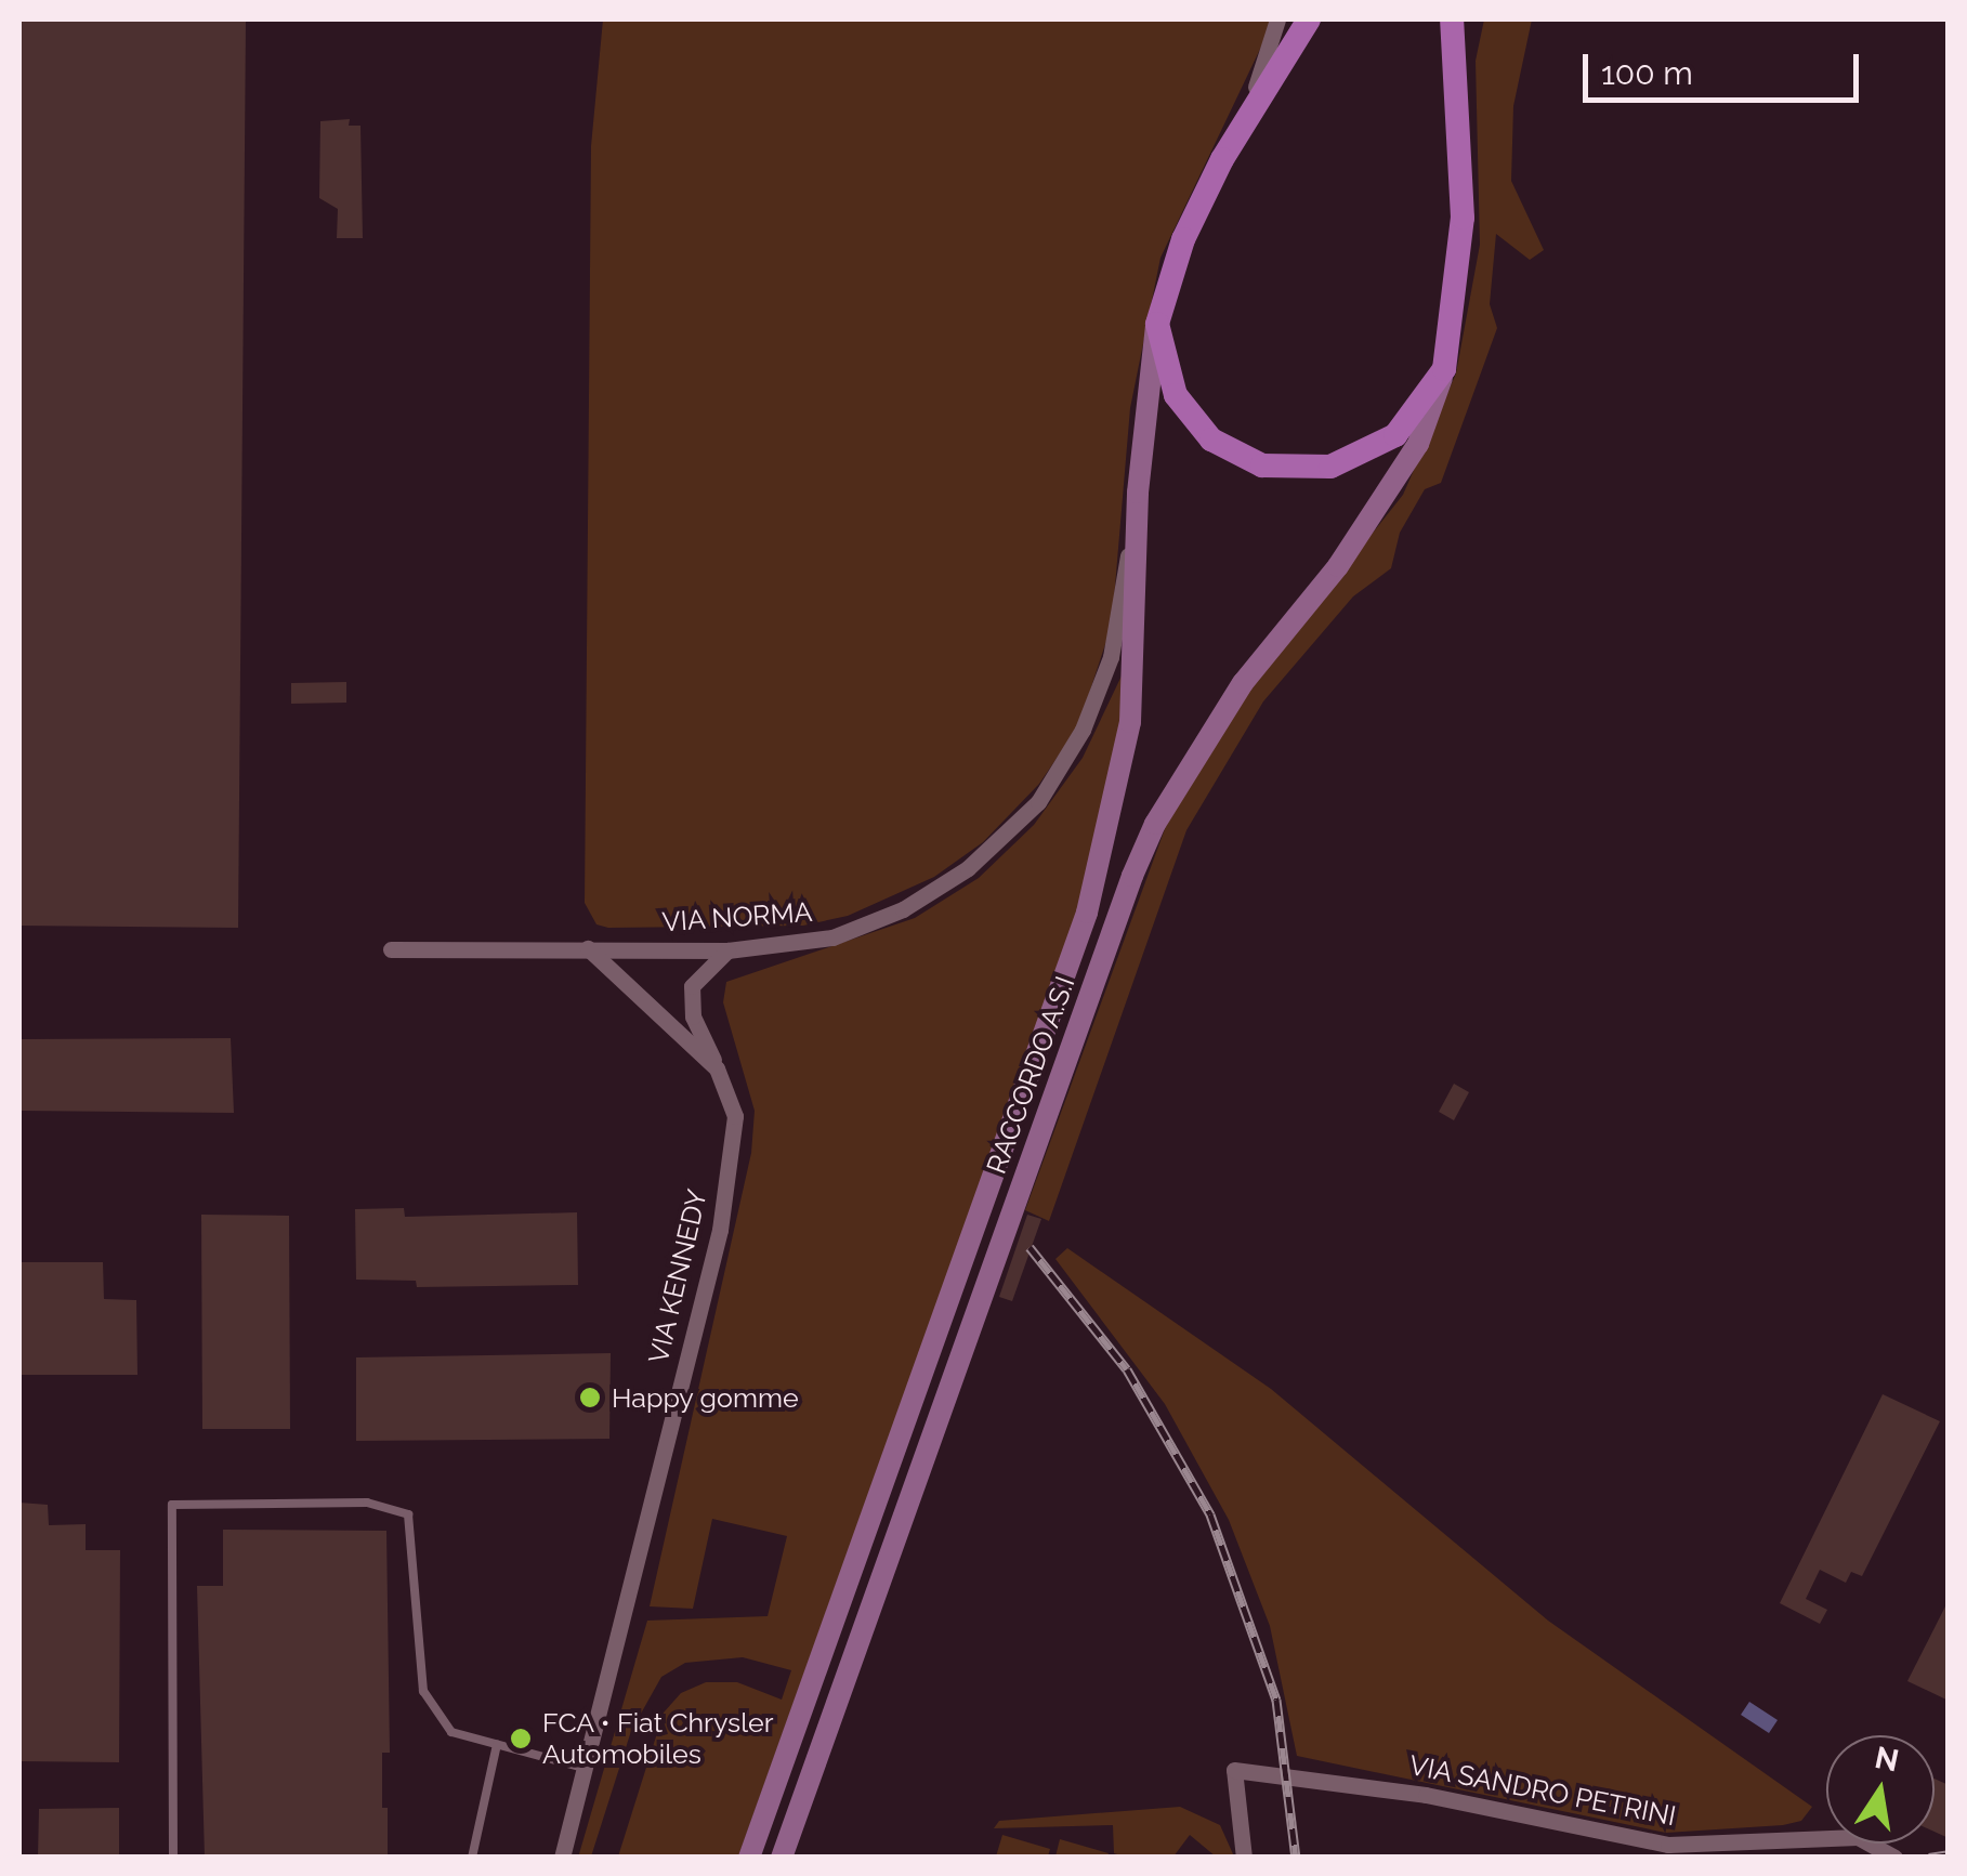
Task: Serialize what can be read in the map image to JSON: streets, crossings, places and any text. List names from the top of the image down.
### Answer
{
  "streets": {
    "street": [
      "VIA NORMA",
      "RACCORDO A.S.I",
      "VIA KENNEDY",
      "VIA SANDRO PETRINI"
    ]
  },
  "crossings": [
    ["VIA NORMA", "RACCORDO A.S.I"],
    ["VIA NORMA", "VIA KENNEDY"]
  ],
  "places": ["Happy gomme", "FCA • Fiat Chrysler Automobiles"],
  "scale_bar": "100 m",
  "north": "top"
}
